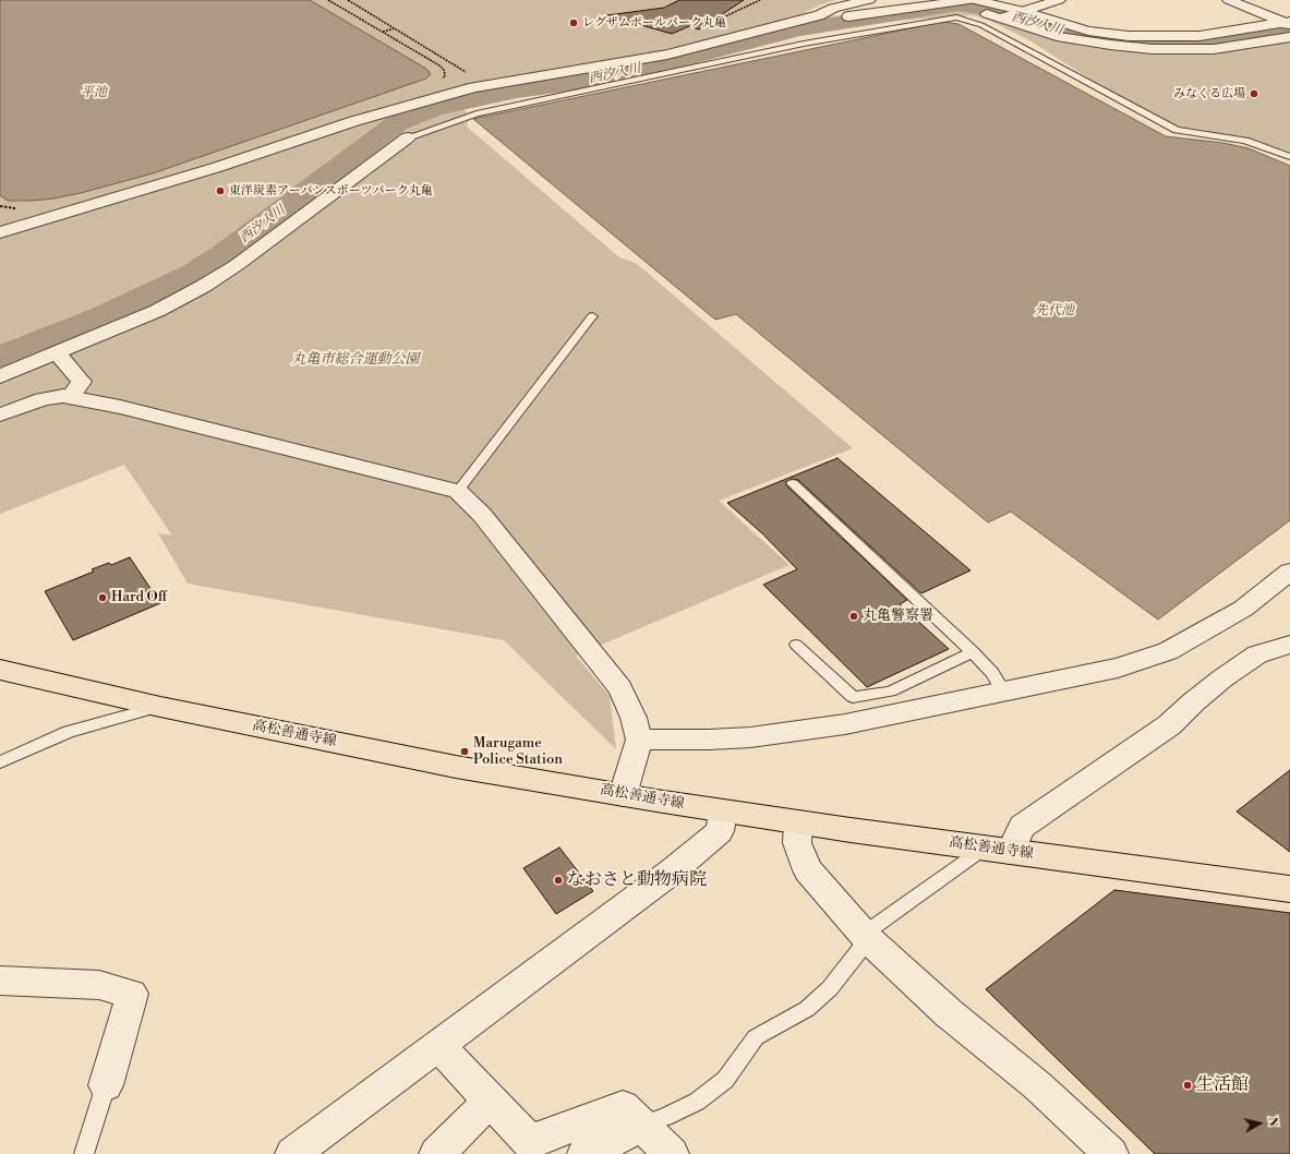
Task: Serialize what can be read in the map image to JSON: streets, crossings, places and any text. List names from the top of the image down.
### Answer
{
  "streets": {
    "main road": ["高松善通寺線"]
  },
  "water": ["西汐入川", "平池", "先代池"],
  "parks": ["丸亀市総合運動公園"],
  "places": [
    "レグザムボールパーク丸亀",
    "みなくる広場",
    "東洋炭素アーバンスポーツパーク丸亀",
    "Hard Off",
    "丸亀警察署",
    "Marugame Police Station",
    "なおさと動物病院",
    "生活館"
  ],
  "north": "right"
}
